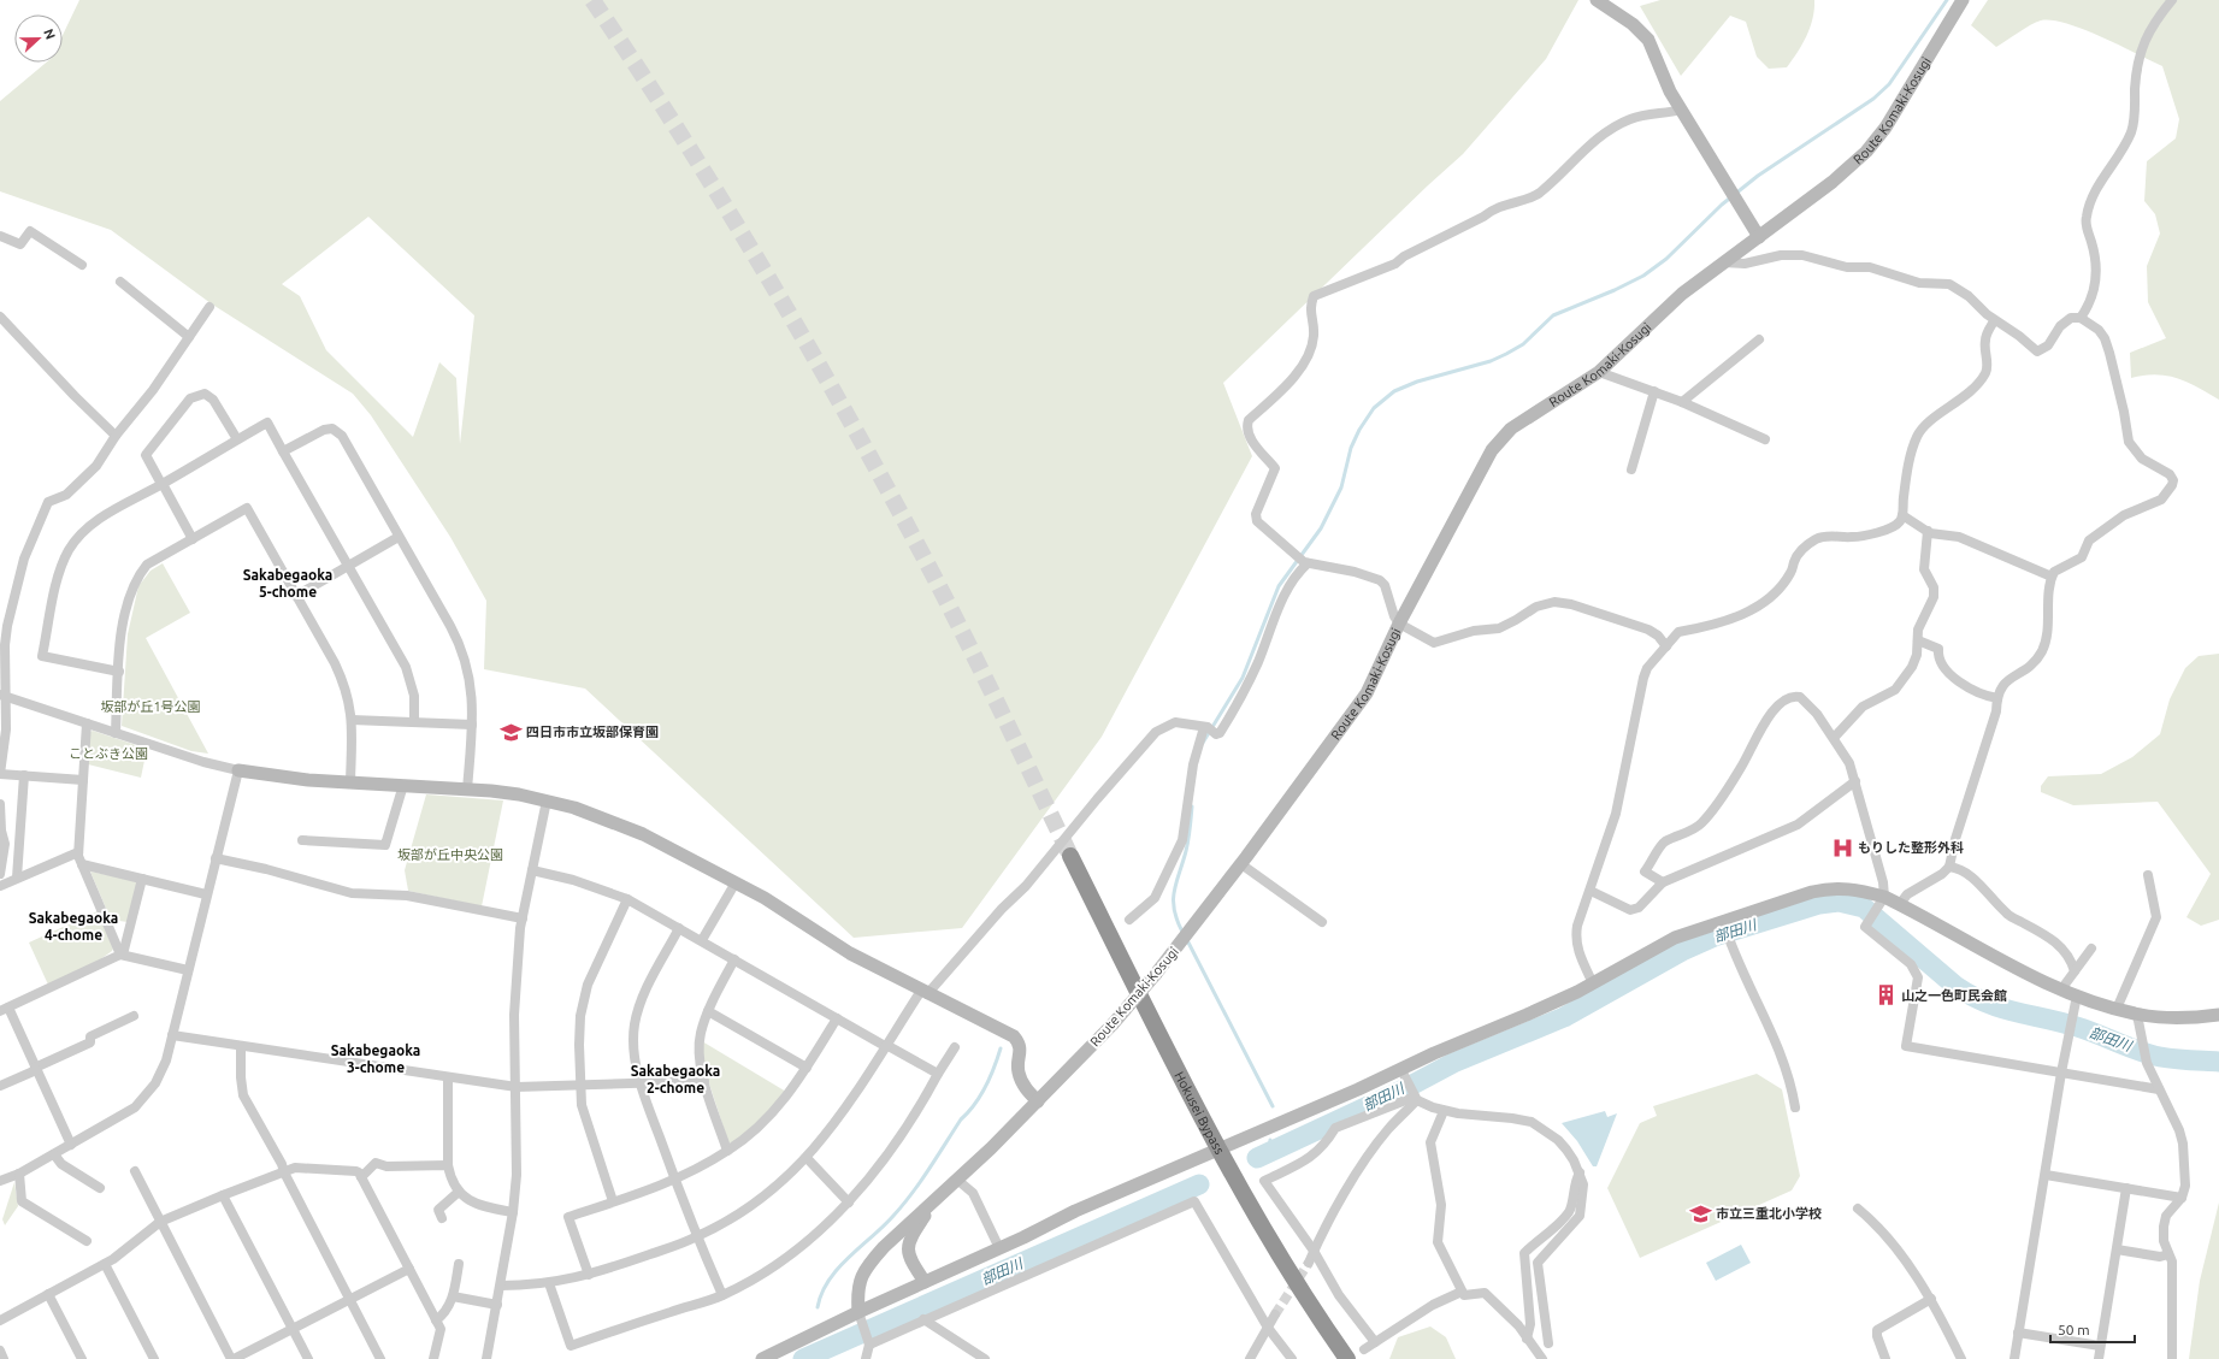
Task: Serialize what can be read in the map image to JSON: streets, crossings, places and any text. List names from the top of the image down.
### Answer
{
  "streets": {
    "highway": ["Hokusei Bypass"],
    "street": ["Route Komaki-Kosugi"]
  },
  "districts": [
    "Sakabegaoka 5-chome",
    "Sakabegaoka 4-chome",
    "Sakabegaoka 3-chome",
    "Sakabegaoka 2-chome"
  ],
  "water": ["部田川"],
  "parks": ["坂部が丘1号公園", "ことぶき公園", "坂部が丘中央公園"],
  "places": {
    "school or university": ["四日市市立坂部保育園", "市立三重北小学校"],
    "hospital": ["もりした整形外科"],
    "building": ["山之一色町民会館"]
  },
  "scale_bar": "50 m",
  "north": "right"
}
